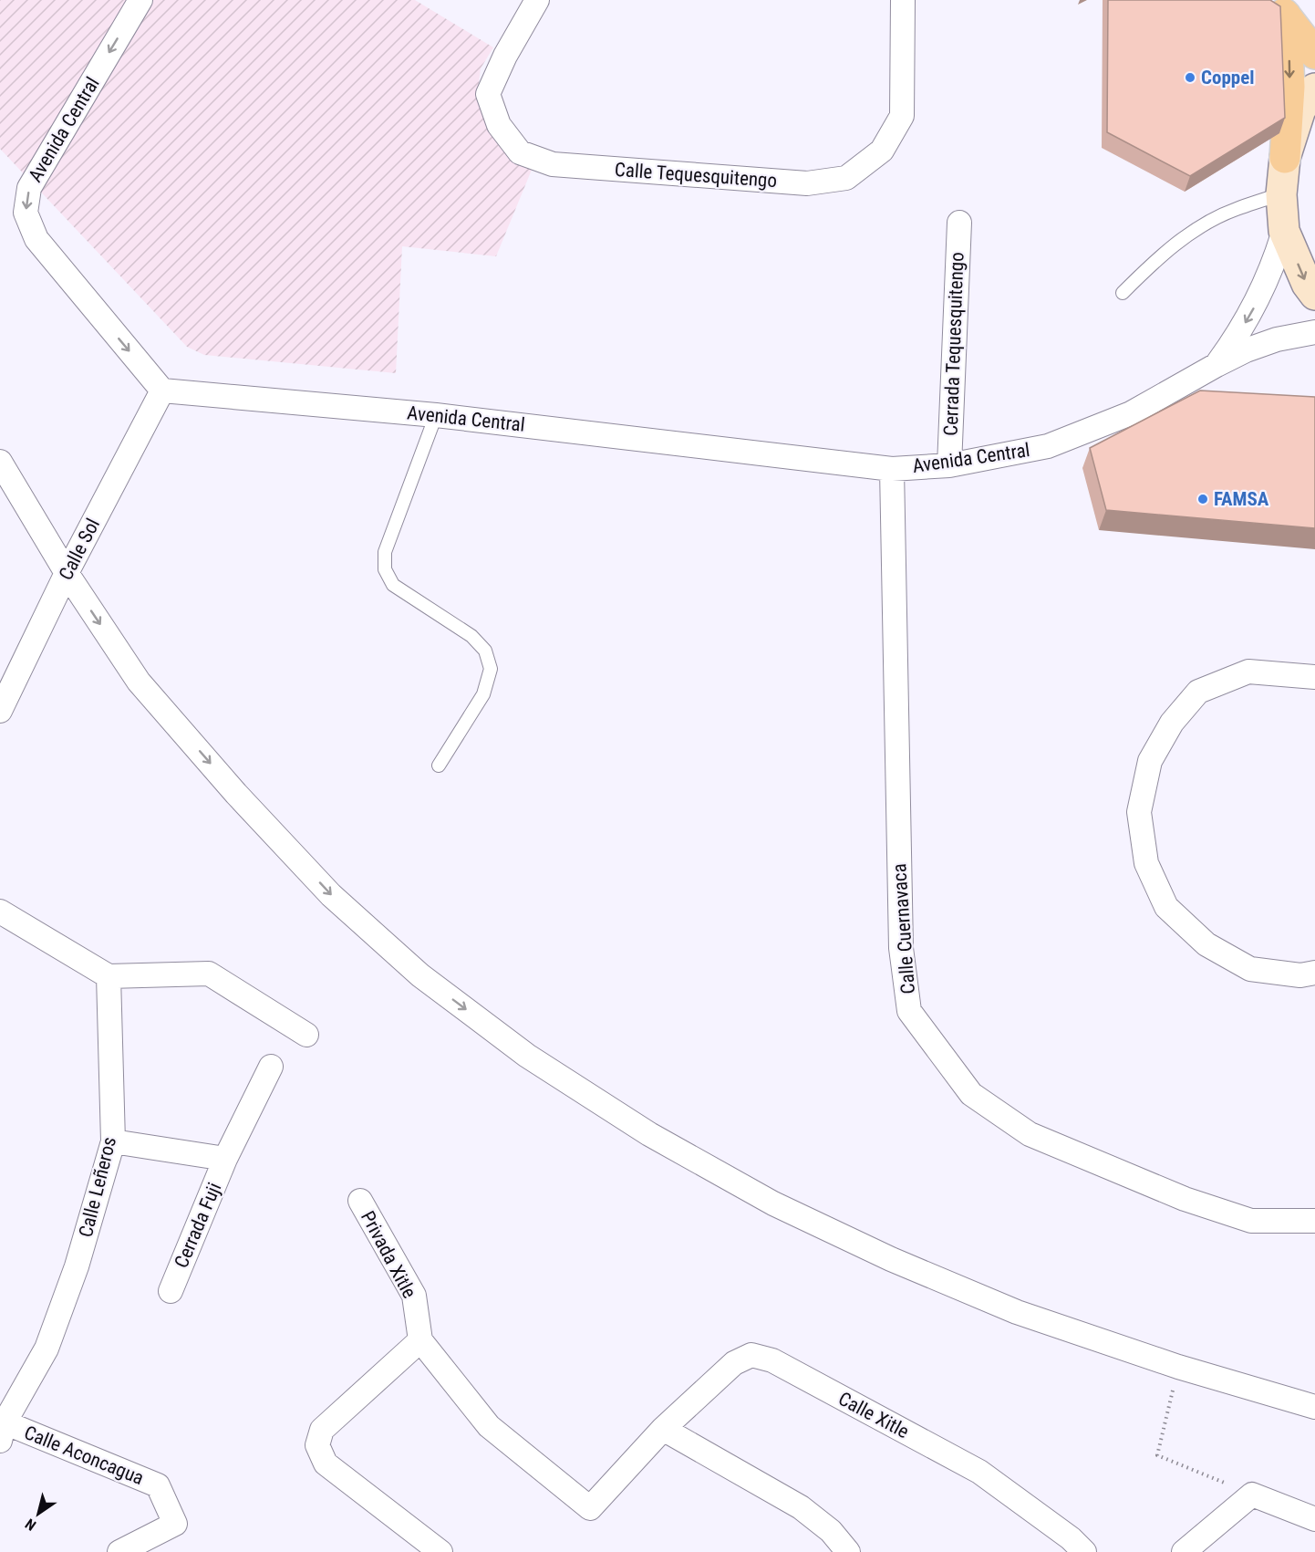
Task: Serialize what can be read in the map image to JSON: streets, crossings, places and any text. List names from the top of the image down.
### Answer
{
  "streets": {
    "street": [
      "Avenida Central",
      "Calle Tequesquitengo",
      "Cerrada Tequesquitengo",
      "Calle Sol",
      "Calle Cuernavaca",
      "Calle Leñeros",
      "Cerrada Fuji",
      "Privada Xitle",
      "Calle Xitle",
      "Calle Aconcagua"
    ]
  },
  "crossings": [
    ["Avenida Central", "Cerrada Tequesquitengo"],
    ["Avenida Central", "Calle Sol"],
    ["Avenida Central", "Calle Cuernavaca"],
    ["Calle Leñeros", "Cerrada Fuji"],
    ["Calle Leñeros", "Calle Aconcagua"],
    ["Privada Xitle", "Calle Xitle"]
  ],
  "places": ["Coppel", "FAMSA"],
  "north": "bottom left"
}
